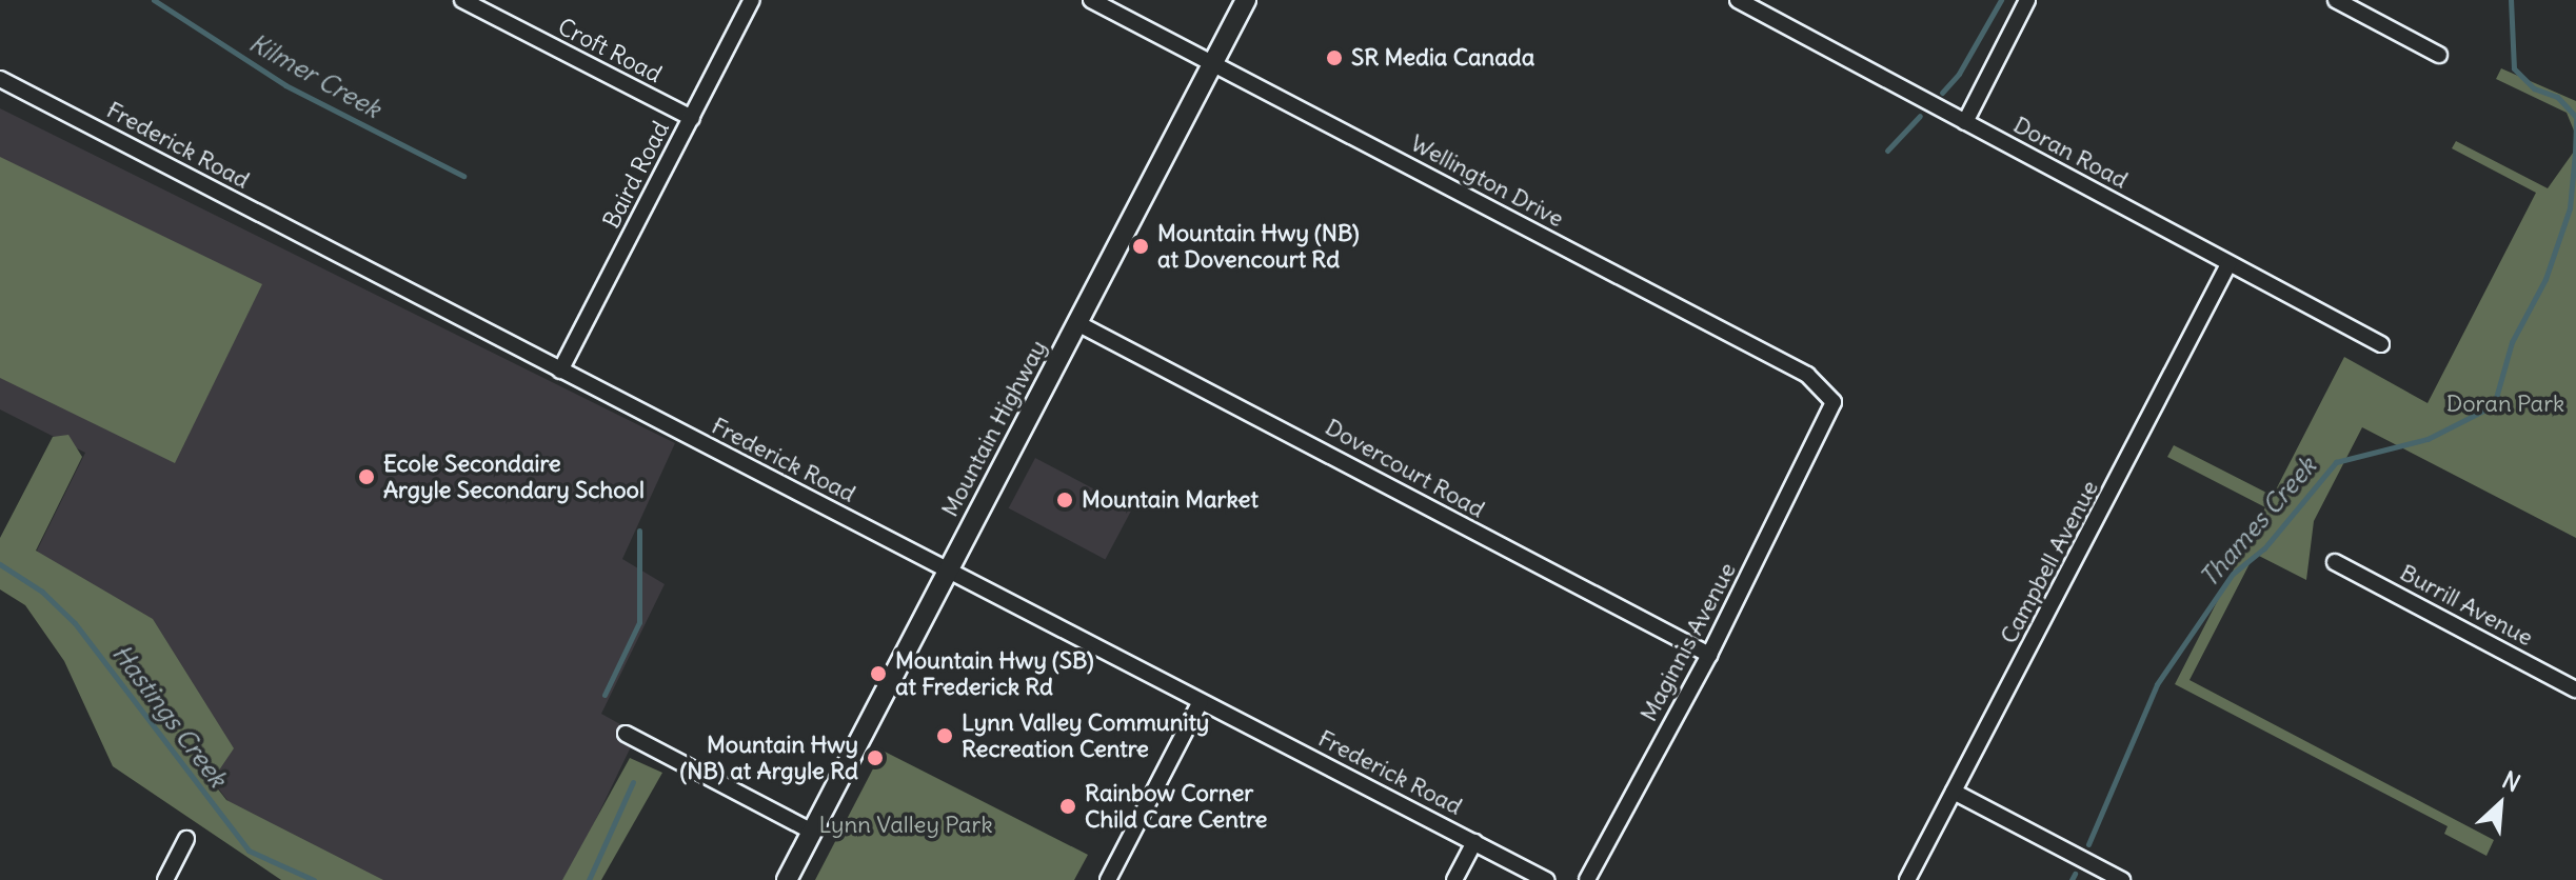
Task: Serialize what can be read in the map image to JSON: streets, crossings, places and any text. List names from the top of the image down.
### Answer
{
  "streets": {
    "street": [
      "Croft Road",
      "Frederick Road",
      "Doran Road",
      "Baird Road",
      "Wellington Drive",
      "Mountain Highway",
      "Dovercourt Road",
      "Campbell Avenue",
      "Burrill Avenue",
      "Maginnis Avenue"
    ]
  },
  "crossings": [
    ["Croft Road", "Baird Road"],
    ["Frederick Road", "Baird Road"],
    ["Frederick Road", "Mountain Highway"],
    ["Doran Road", "Campbell Avenue"],
    ["Wellington Drive", "Mountain Highway"],
    ["Wellington Drive", "Maginnis Avenue"],
    ["Mountain Highway", "Dovercourt Road"],
    ["Dovercourt Road", "Maginnis Avenue"]
  ],
  "water": ["Kilmer Creek", "Thames Creek", "Hastings Creek"],
  "parks": ["Doran Park", "Lynn Valley Park"],
  "places": [
    "SR Media Canada",
    "Mountain Hwy (NB) at Dovencourt Rd",
    "Ecole Secondaire Argyle Secondary School",
    "Mountain Market",
    "Mountain Hwy (SB) at Frederick Rd",
    "Lynn Valley Community Recreation Centre",
    "Mountain Hwy (NB) at Argyle Rd",
    "Rainbow Corner Child Care Centre"
  ],
  "north": "top right"
}
